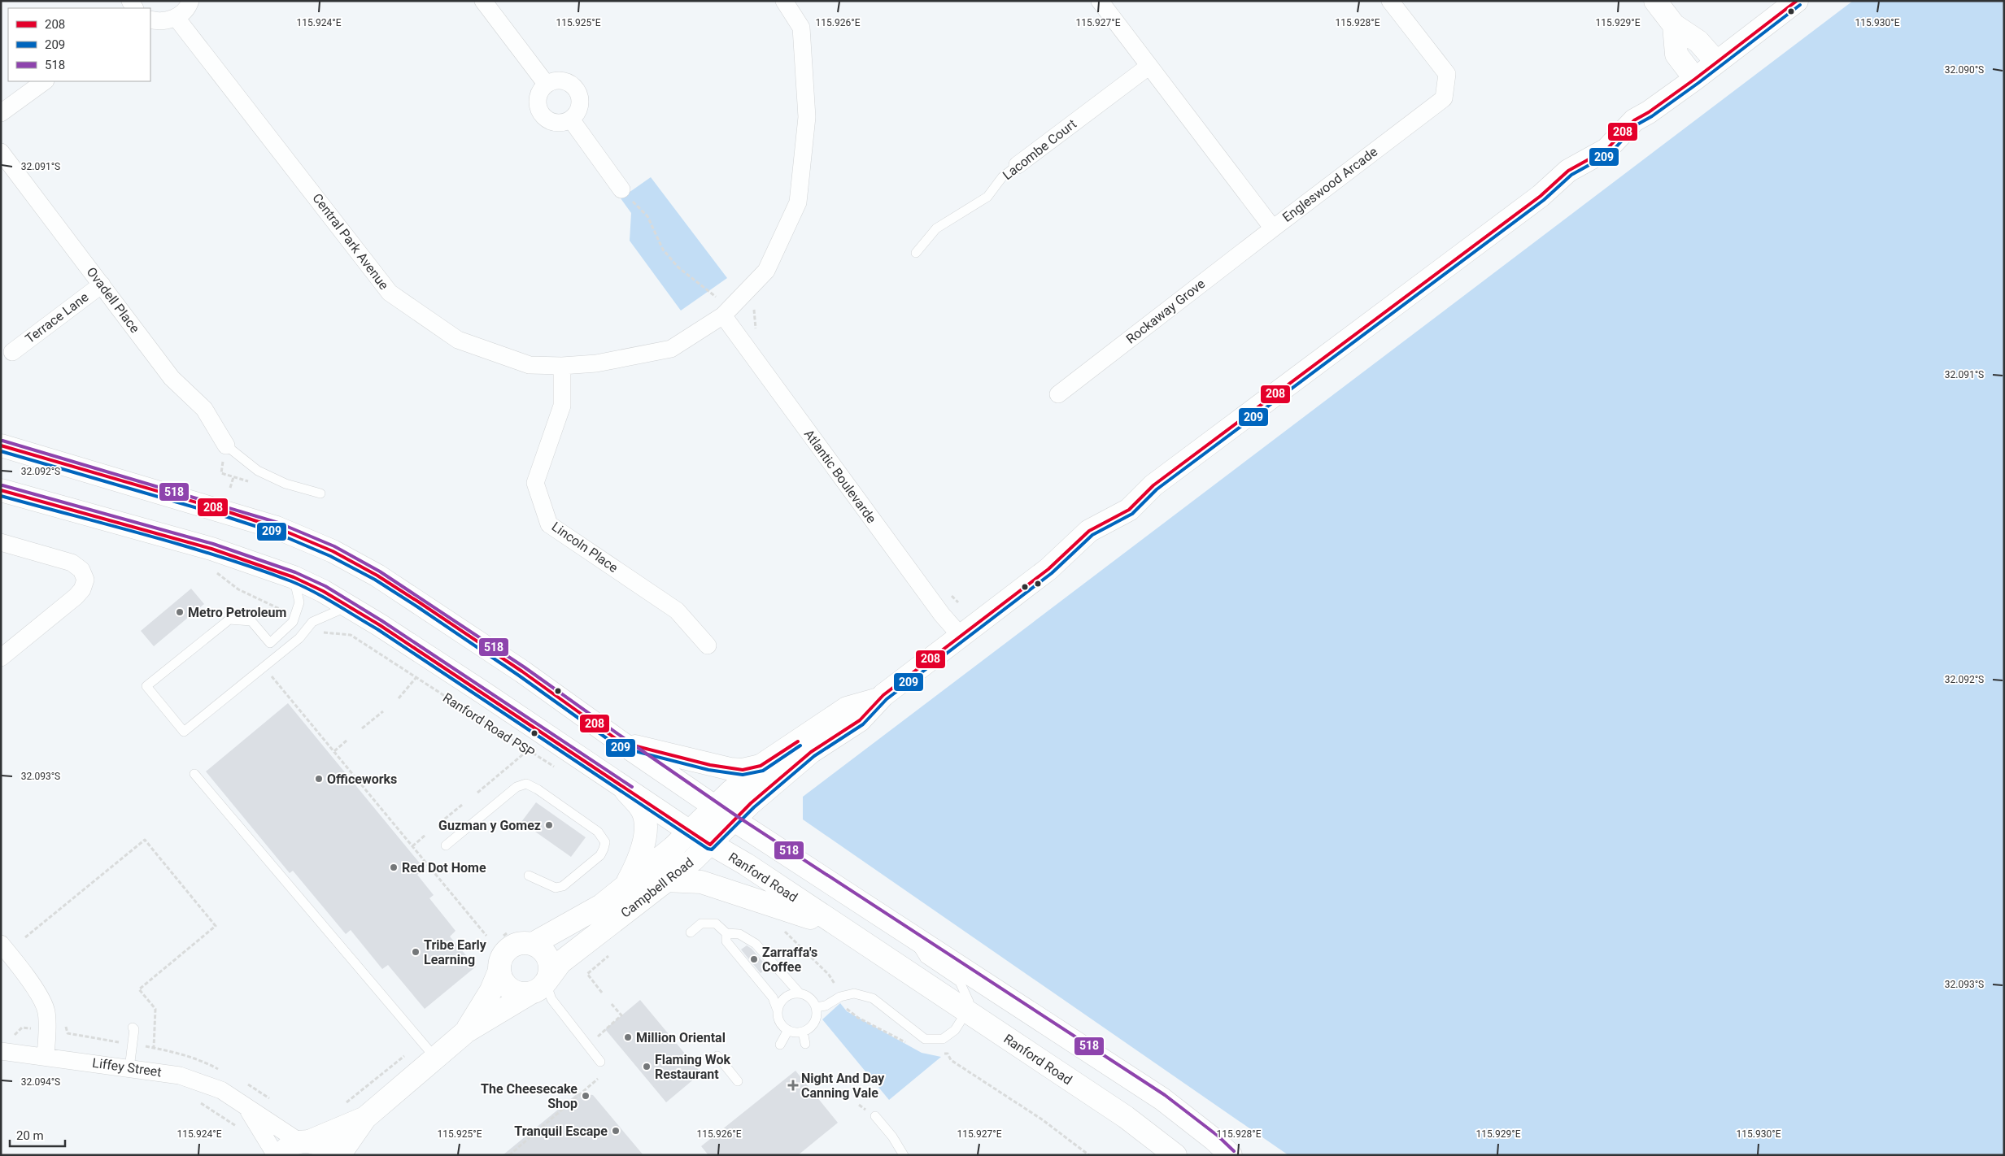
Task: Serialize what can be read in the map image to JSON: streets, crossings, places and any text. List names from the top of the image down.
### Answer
{
  "streets": {
    "main road": ["Ranford Road", "Campbell Road"],
    "street": [
      "Lacombe Court",
      "Engleswood Arcade",
      "Central Park Avenue",
      "Ovadell Place",
      "Rockaway Grove",
      "Terrace Lane",
      "Atlantic Boulevarde",
      "Lincoln Place",
      "Liffey Street"
    ],
    "path": ["Ranford Road PSP"]
  },
  "crossings": [
    ["Lacombe Court", "Engleswood Arcade"],
    ["Engleswood Arcade", "Rockaway Grove"],
    ["Central Park Avenue", "Atlantic Boulevarde"],
    ["Central Park Avenue", "Lincoln Place"],
    ["Ovadell Place", "Terrace Lane"],
    ["Atlantic Boulevarde", "Campbell Road"],
    ["Ranford Road", "Campbell Road"],
    ["Campbell Road", "Liffey Street"]
  ],
  "places": {
    "other": [
      "Metro Petroleum",
      "Officeworks",
      "Guzman y Gomez",
      "Red Dot Home",
      "Tribe Early Learning",
      "Zarraffa's Coffee",
      "Million Oriental",
      "Flaming Wok Restaurant",
      "The Cheesecake Shop",
      "Tranquil Escape"
    ],
    "health": ["Night And Day Canning Vale"]
  },
  "lines": ["transit line 208", "transit line 209", "transit line 518"],
  "legend": ["208", "209", "518"],
  "scale_bar": "20 m",
  "coordinates": [
    "115.924°E",
    "115.925°E",
    "115.926°E",
    "115.927°E",
    "115.928°E",
    "115.929°E",
    "115.930°E",
    "32.090°S",
    "32.091°S",
    "32.092°S",
    "32.093°S",
    "32.094°S"
  ]
}
